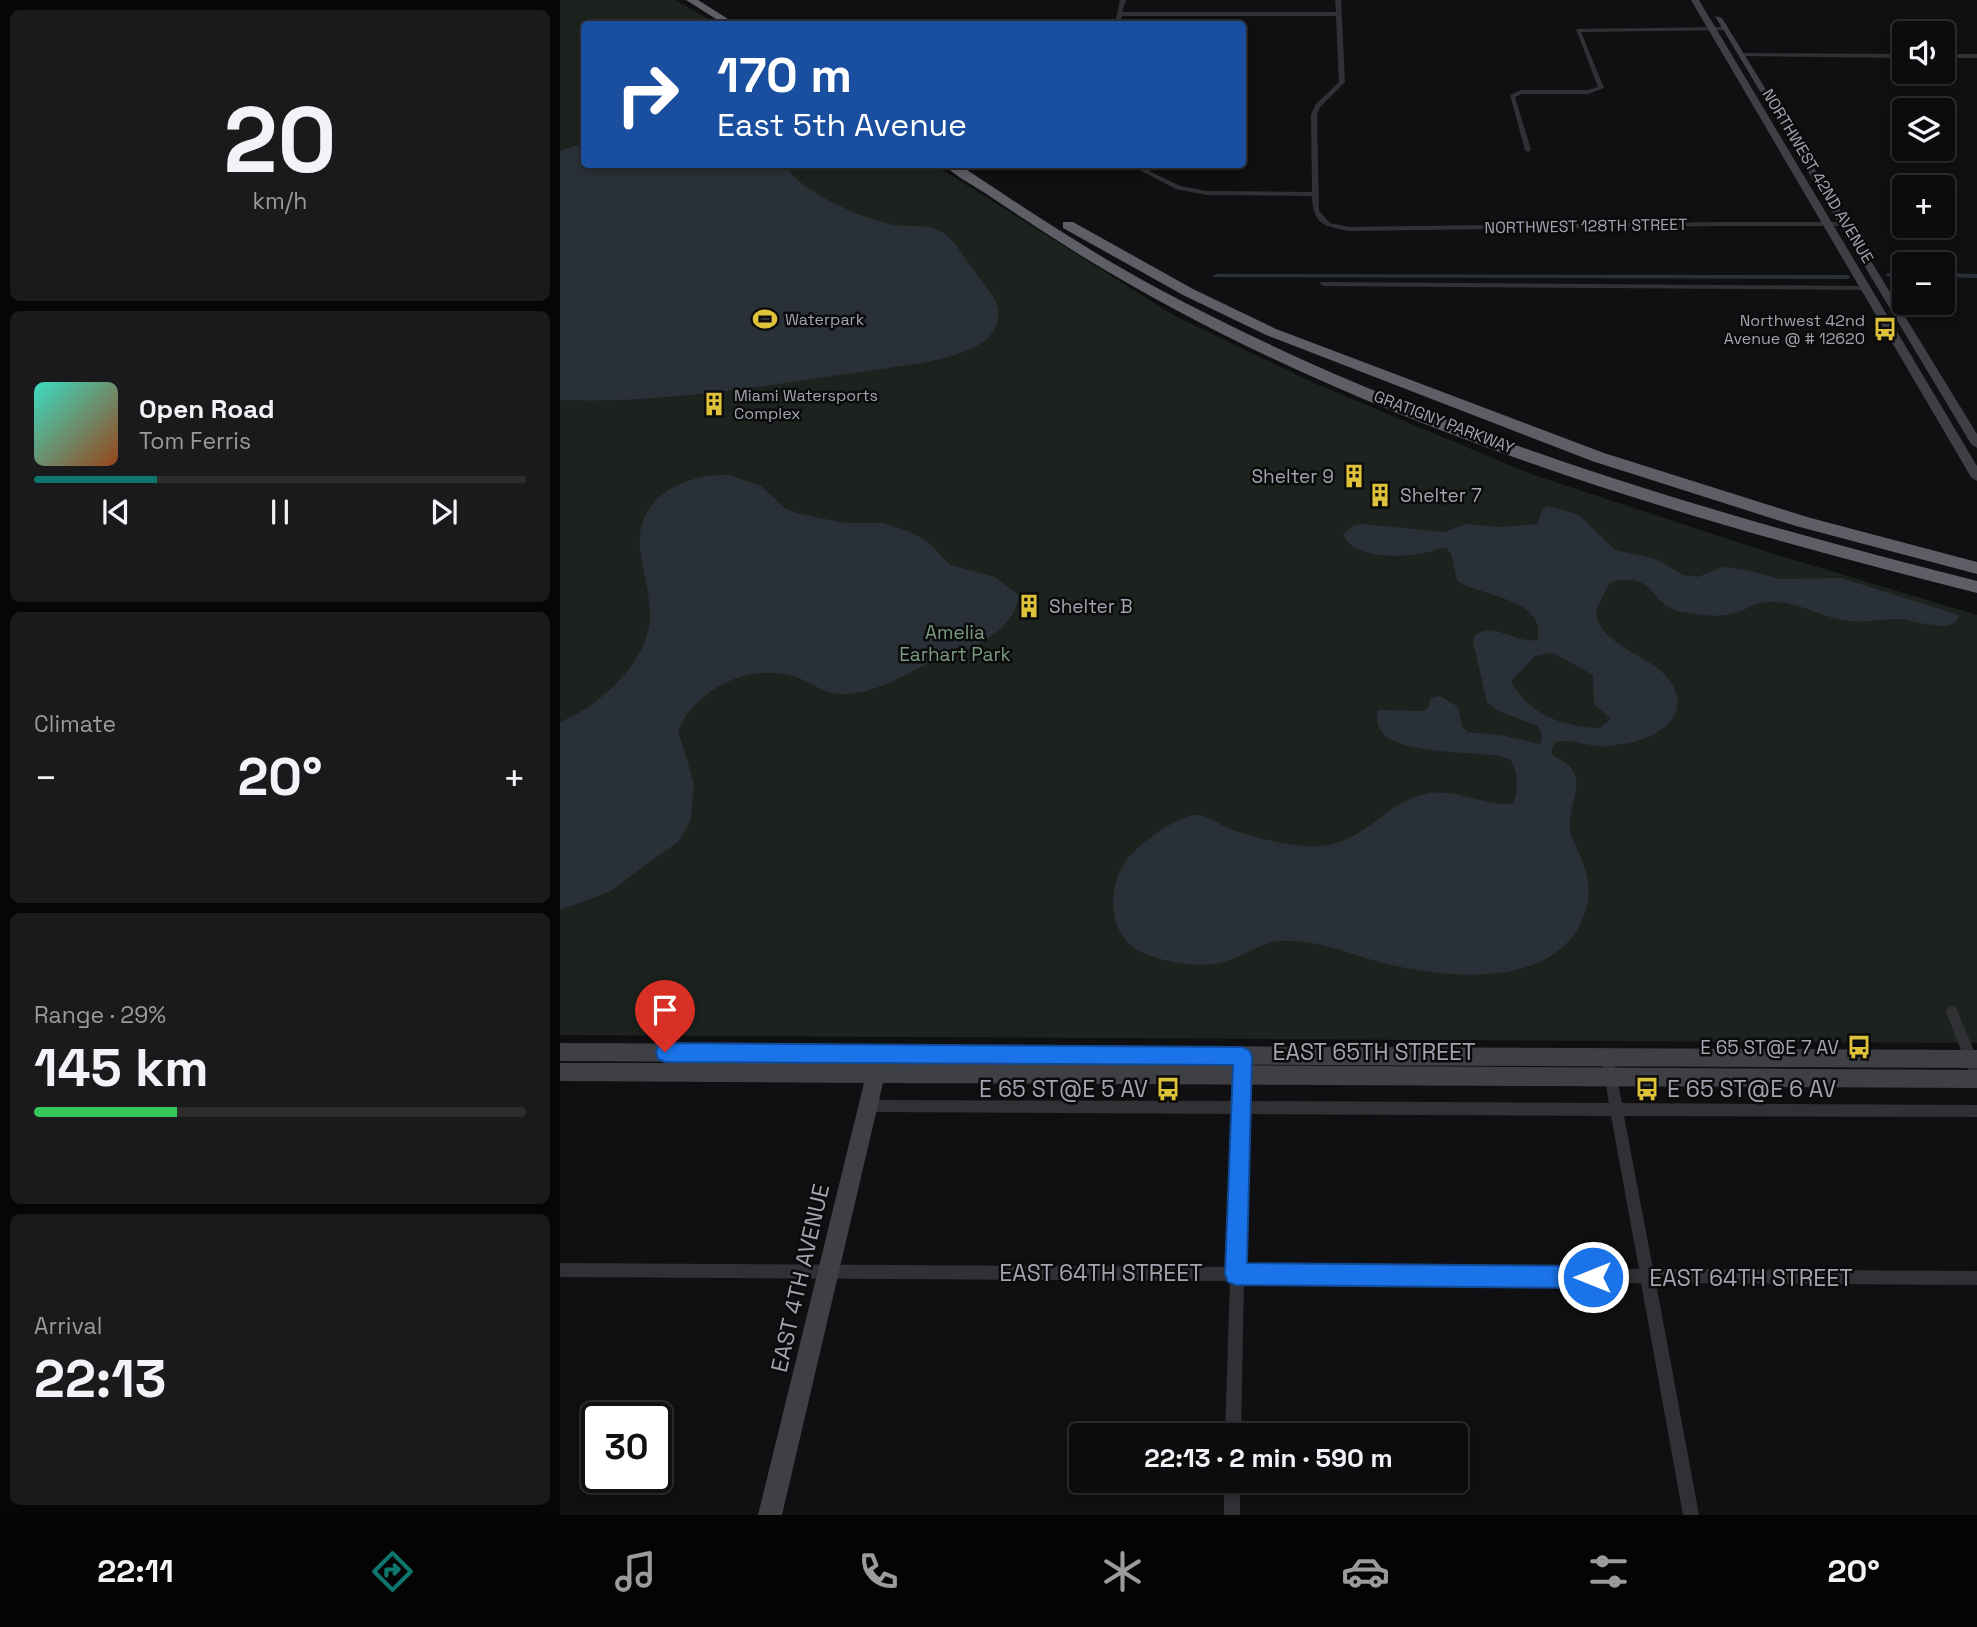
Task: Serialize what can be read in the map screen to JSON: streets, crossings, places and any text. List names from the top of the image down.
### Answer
{
  "streets": {
    "highway": ["GRATIGNY PARKWAY"],
    "main road": ["NORTHWEST 42ND AVENUE", "EAST 65TH STREET", "EAST 4TH AVENUE"],
    "street": ["NORTHWEST 128TH STREET", "EAST 64TH STREET"]
  },
  "crossings": [
    ["NORTHWEST 42ND AVENUE", "NORTHWEST 128TH STREET"],
    ["EAST 65TH STREET", "EAST 4TH AVENUE"],
    ["EAST 64TH STREET", "EAST 4TH AVENUE"]
  ],
  "parks": ["Amelia Earhart Park"],
  "places": {
    "sports": ["Waterpark"],
    "bus stop": [
      "Northwest 42nd Avenue @ # 12620",
      "E 65 ST@E 7 AV",
      "E 65 ST@E 5 AV",
      "E 65 ST@E 6 AV"
    ],
    "building": [
      "Miami Watersports Complex",
      "Shelter 9",
      "Shelter 7",
      "Shelter B"
    ]
  },
  "page": {
    "tile": [
      ["20", "km/h"],
      "Climate",
      ["Range · 29%", "145 km"],
      ["Arrival", "22:13"]
    ],
    "map_buttons": ["+", "−"],
    "turn": ["170 m", "East 5th Avenue"],
    "song": ["Open Road", "Tom Ferris"],
    "heat": ["−", "20°", "+"],
    "limit": "30",
    "trip": "22:13 · 2 min · 590 m",
    "tabs": ["22:11", "20°"]
  }
}
